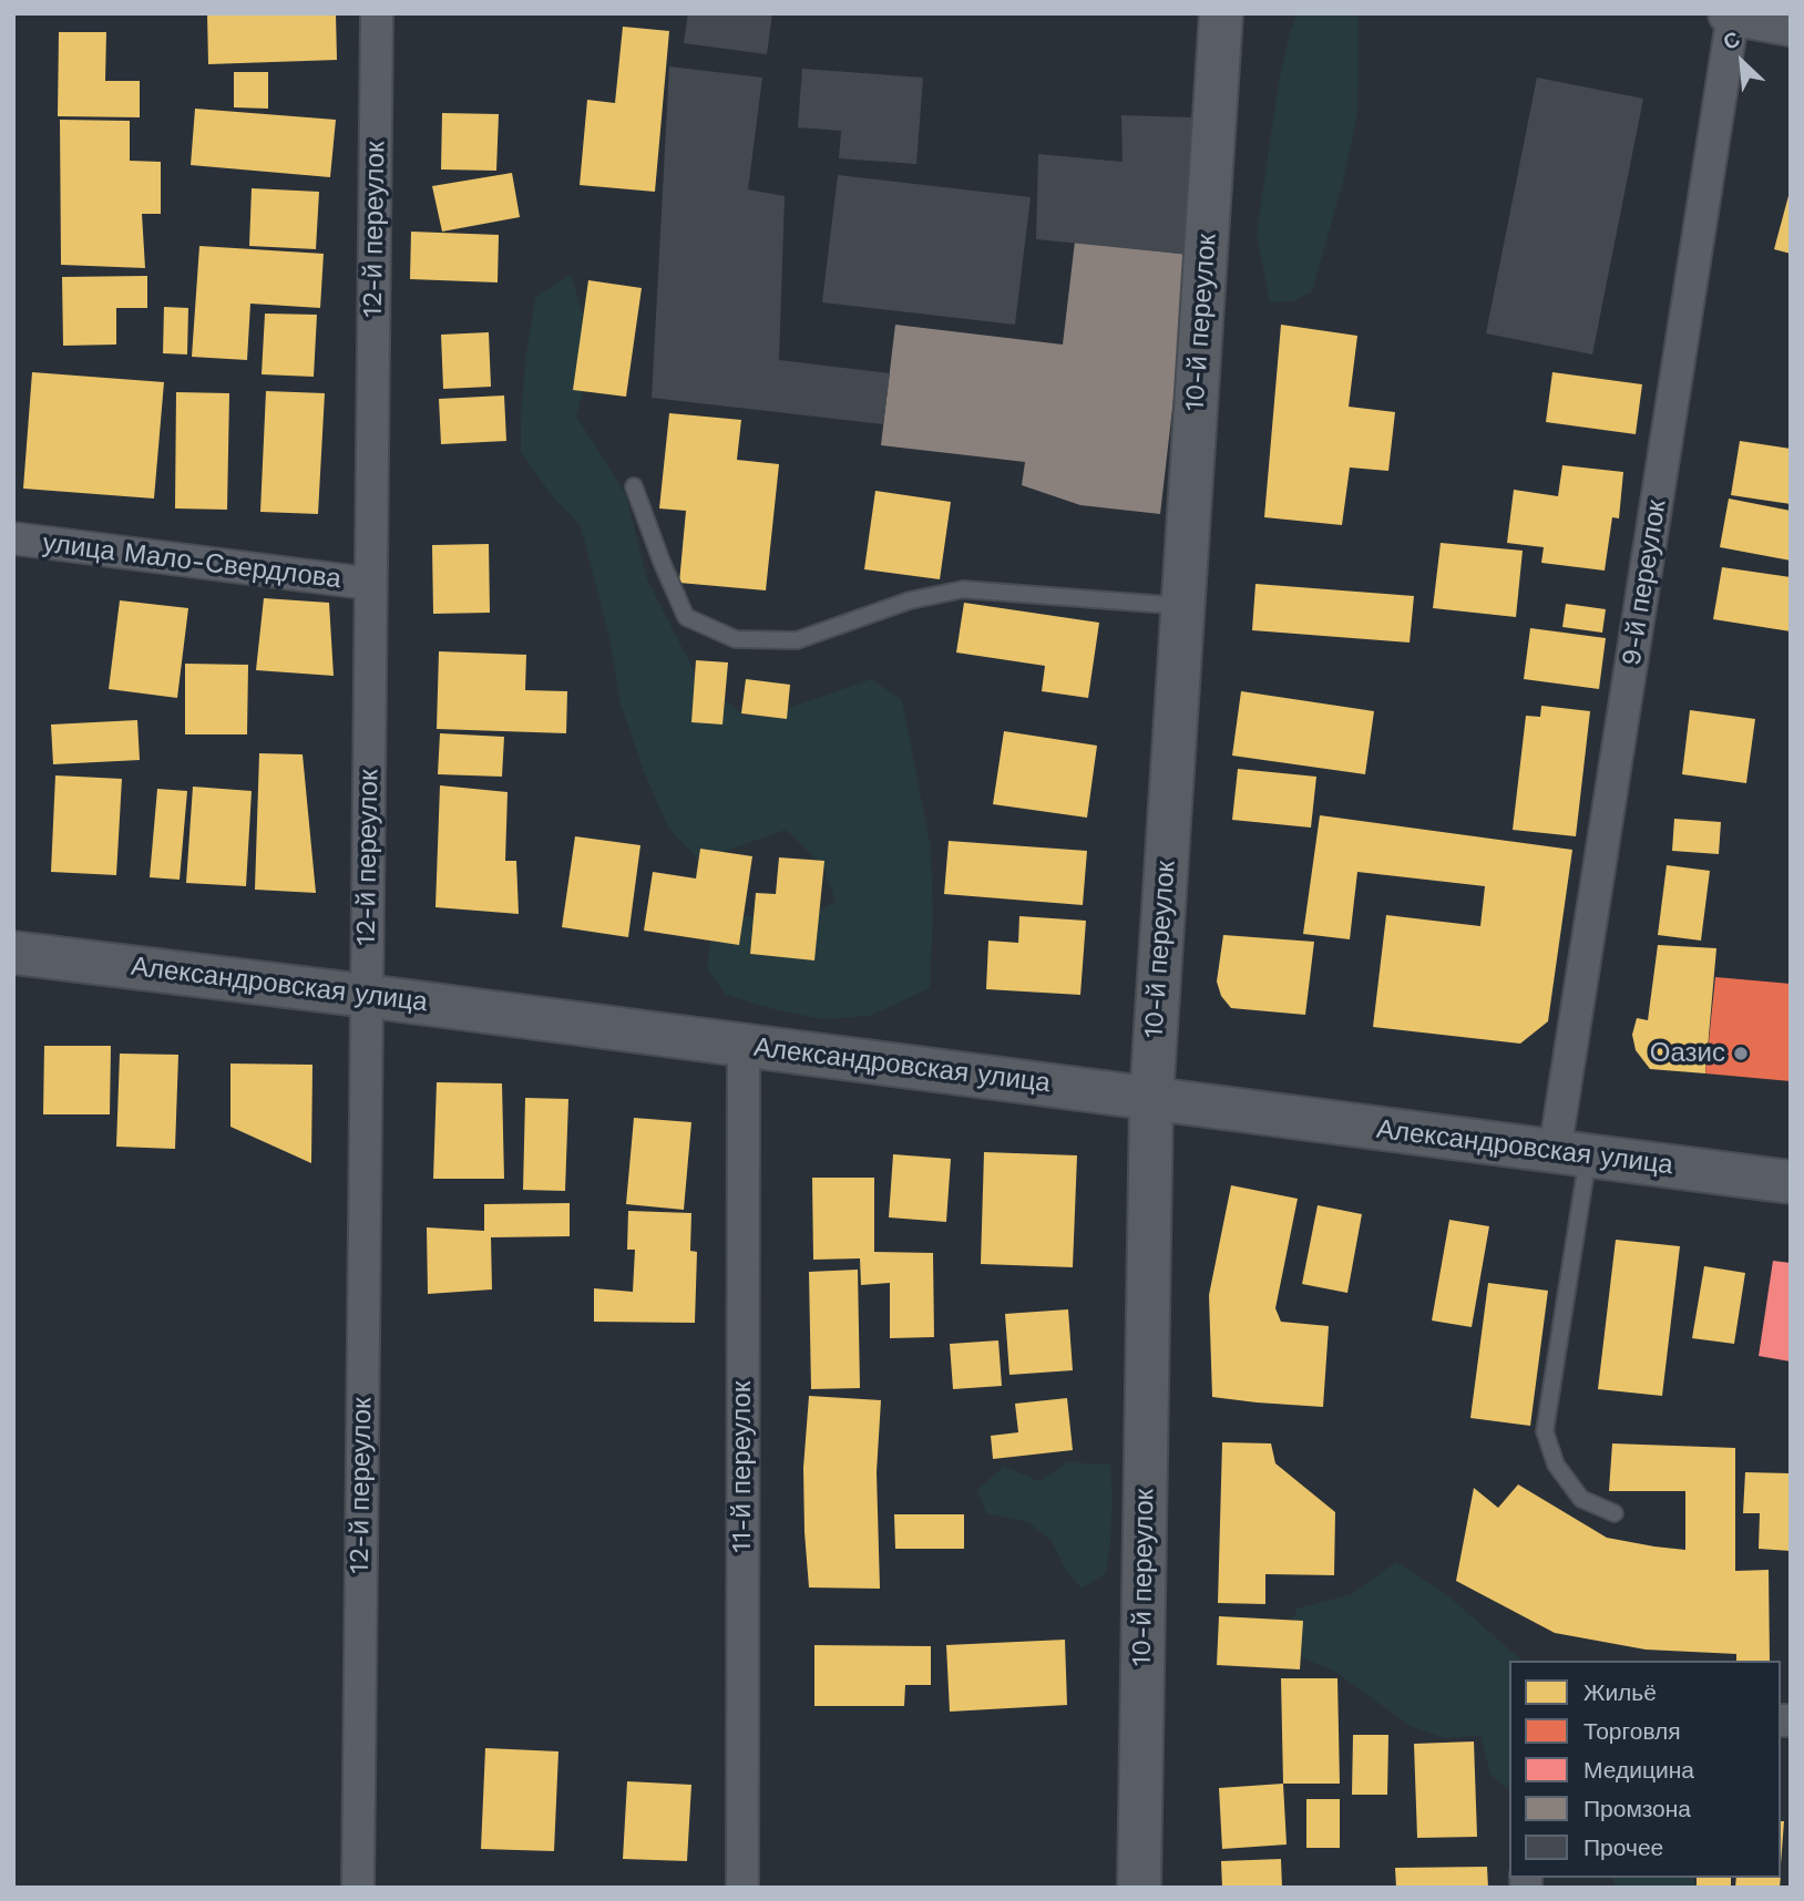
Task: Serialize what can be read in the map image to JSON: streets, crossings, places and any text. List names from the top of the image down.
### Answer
{
  "streets": {
    "street": [
      "12-й переулок",
      "10-й переулок",
      "улица Мало-Свердлова",
      "9-й переулок",
      "Александровская улица",
      "11-й переулок"
    ]
  },
  "crossings": [
    ["12-й переулок", "улица Мало-Свердлова"],
    ["12-й переулок", "Александровская улица"],
    ["10-й переулок", "Александровская улица"],
    ["9-й переулок", "Александровская улица"],
    ["Александровская улица", "11-й переулок"]
  ],
  "places": ["Оазис"],
  "legend": [
    "Жильё",
    "Торговля",
    "Медицина",
    "Промзона",
    "Прочее"
  ],
  "north": "top left"
}
